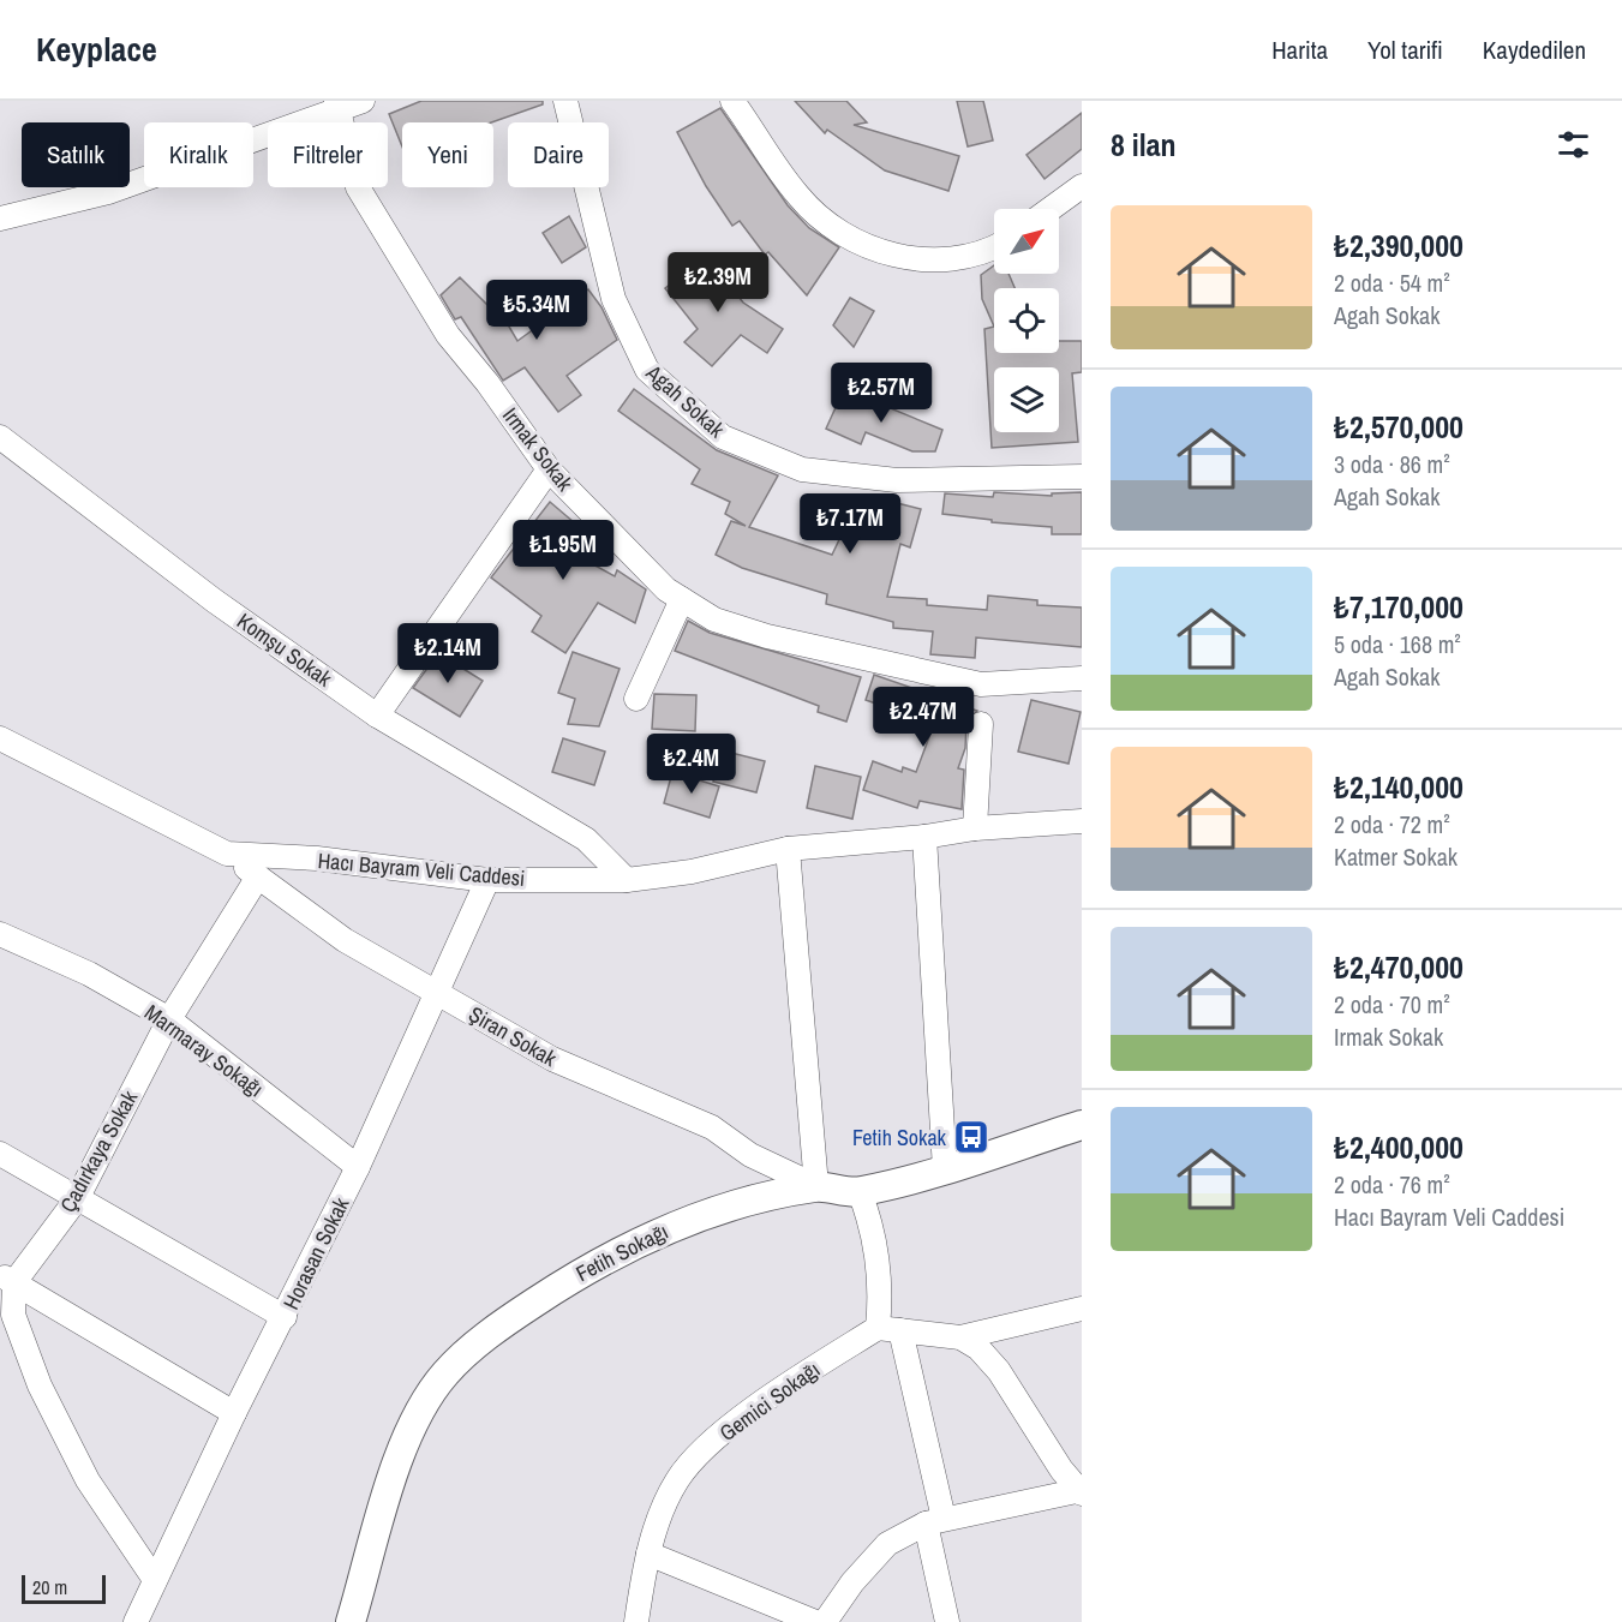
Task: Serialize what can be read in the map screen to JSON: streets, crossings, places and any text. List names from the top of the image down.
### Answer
{
  "streets": {
    "street": [
      "Agah Sokak",
      "Irmak Sokak",
      "Komşu Sokak",
      "Hacı Bayram Veli Caddesi",
      "Şiran Sokak",
      "Marmaray Sokağı",
      "Çadırkaya Sokak",
      "Fetih Sokağı",
      "Horasan Sokak",
      "Gemici Sokağı"
    ]
  },
  "crossings": [
    ["Komşu Sokak", "Hacı Bayram Veli Caddesi"],
    ["Hacı Bayram Veli Caddesi", "Şiran Sokak"],
    ["Hacı Bayram Veli Caddesi", "Horasan Sokak"],
    ["Şiran Sokak", "Çadırkaya Sokak"],
    ["Şiran Sokak", "Fetih Sokağı"],
    ["Şiran Sokak", "Horasan Sokak"],
    ["Marmaray Sokağı", "Çadırkaya Sokak"],
    ["Marmaray Sokağı", "Horasan Sokak"]
  ],
  "places": {
    "bus stop": ["Fetih Sokak"]
  },
  "scale_bar": "20 m",
  "north": "top right",
  "page": {
    "header": "Keyplace",
    "nav": ["Harita", "Yol tarifi", "Kaydedilen"],
    "heading": "8 ilan",
    "chip": [
      "Satılık",
      "Kiralık",
      "Filtreler",
      "Yeni",
      "Daire"
    ],
    "list": [
      {
        "name": "₺2,390,000",
        "note": "2 oda · 54 m² · Agah Sokak"
      },
      {
        "name": "₺2,570,000",
        "note": "3 oda · 86 m² · Agah Sokak"
      },
      {
        "name": "₺7,170,000",
        "note": "5 oda · 168 m² · Agah Sokak"
      },
      {
        "name": "₺2,140,000",
        "note": "2 oda · 72 m² · Katmer Sokak"
      },
      {
        "name": "₺2,470,000",
        "note": "2 oda · 70 m² · Irmak Sokak"
      },
      {
        "name": "₺2,400,000",
        "note": "2 oda · 76 m² · Hacı Bayram Veli Caddesi"
      }
    ],
    "price": [
      "₺2.39M",
      "₺5.34M",
      "₺2.57M",
      "₺7.17M",
      "₺1.95M",
      "₺2.14M",
      "₺2.47M",
      "₺2.4M"
    ],
    "scale": "20 m"
  }
}
